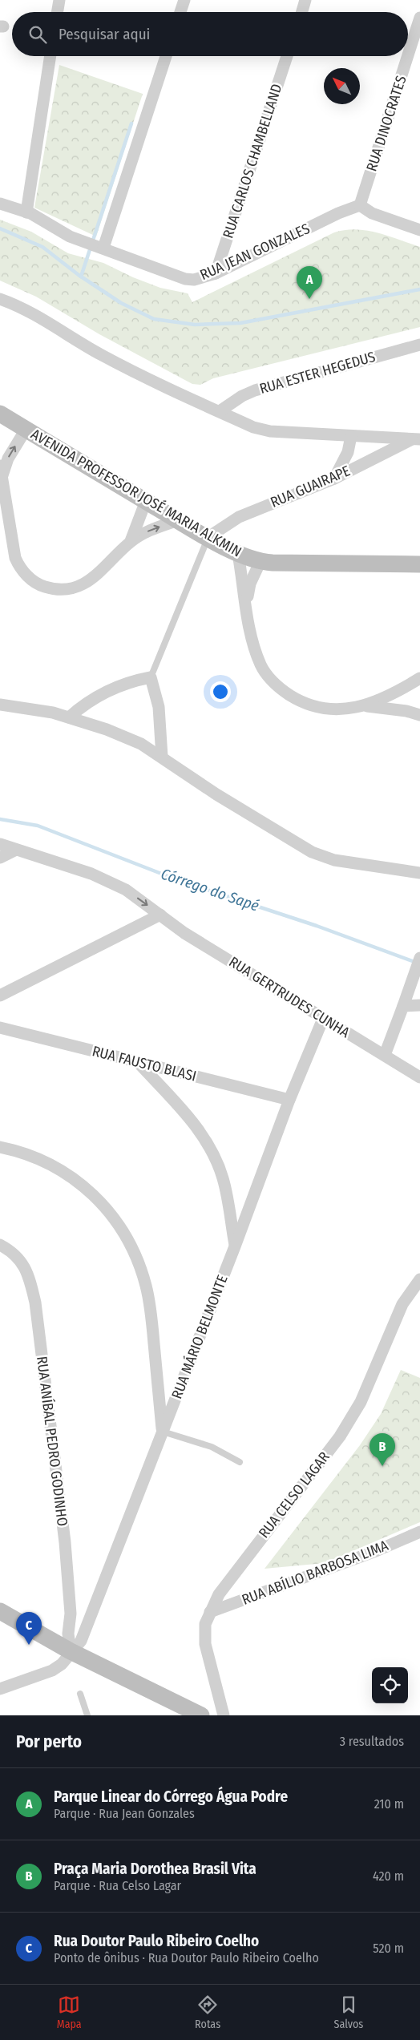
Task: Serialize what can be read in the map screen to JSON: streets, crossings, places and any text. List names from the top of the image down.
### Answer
{
  "streets": {
    "street": [
      "RUA DINOCRATES",
      "RUA CARLOS CHAMBELLAND",
      "RUA JEAN GONZALES",
      "RUA ESTER HEGEDUS",
      "RUA GUAIRAPE",
      "AVENIDA PROFESSOR JOSÉ MARIA ALKMIN",
      "RUA GERTRUDES CUNHA",
      "RUA FAUSTO BLASI",
      "RUA MÁRIO BELMONTE",
      "RUA ANÍBAL PEDRO GODINHO",
      "RUA CELSO LAGAR",
      "RUA ABÍLIO BARBOSA LIMA"
    ]
  },
  "crossings": [
    ["RUA DINOCRATES", "RUA JEAN GONZALES"],
    ["RUA CARLOS CHAMBELLAND", "RUA JEAN GONZALES"],
    ["RUA GUAIRAPE", "AVENIDA PROFESSOR JOSÉ MARIA ALKMIN"],
    ["RUA GERTRUDES CUNHA", "RUA MÁRIO BELMONTE"],
    ["RUA FAUSTO BLASI", "RUA MÁRIO BELMONTE"],
    ["RUA MÁRIO BELMONTE", "RUA ANÍBAL PEDRO GODINHO"],
    ["RUA CELSO LAGAR", "RUA ABÍLIO BARBOSA LIMA"]
  ],
  "water": ["Córrego do Sapé"],
  "north": "top left",
  "page": {
    "search": "Pesquisar aqui",
    "pins": ["A", "B", "C"],
    "heading": ["Por perto", "3 resultados"],
    "list": [
      {
        "mark": "A",
        "name": "Parque Linear do Córrego Água Podre",
        "note": "Parque · Rua Jean Gonzales",
        "value": "210 m"
      },
      {
        "mark": "B",
        "name": "Praça Maria Dorothea Brasil Vita",
        "note": "Parque · Rua Celso Lagar",
        "value": "420 m"
      },
      {
        "mark": "C",
        "name": "Rua Doutor Paulo Ribeiro Coelho",
        "note": "Ponto de ônibus · Rua Doutor Paulo Ribeiro Coelho",
        "value": "520 m"
      }
    ],
    "nav": ["Mapa", "Rotas", "Salvos"]
  }
}
